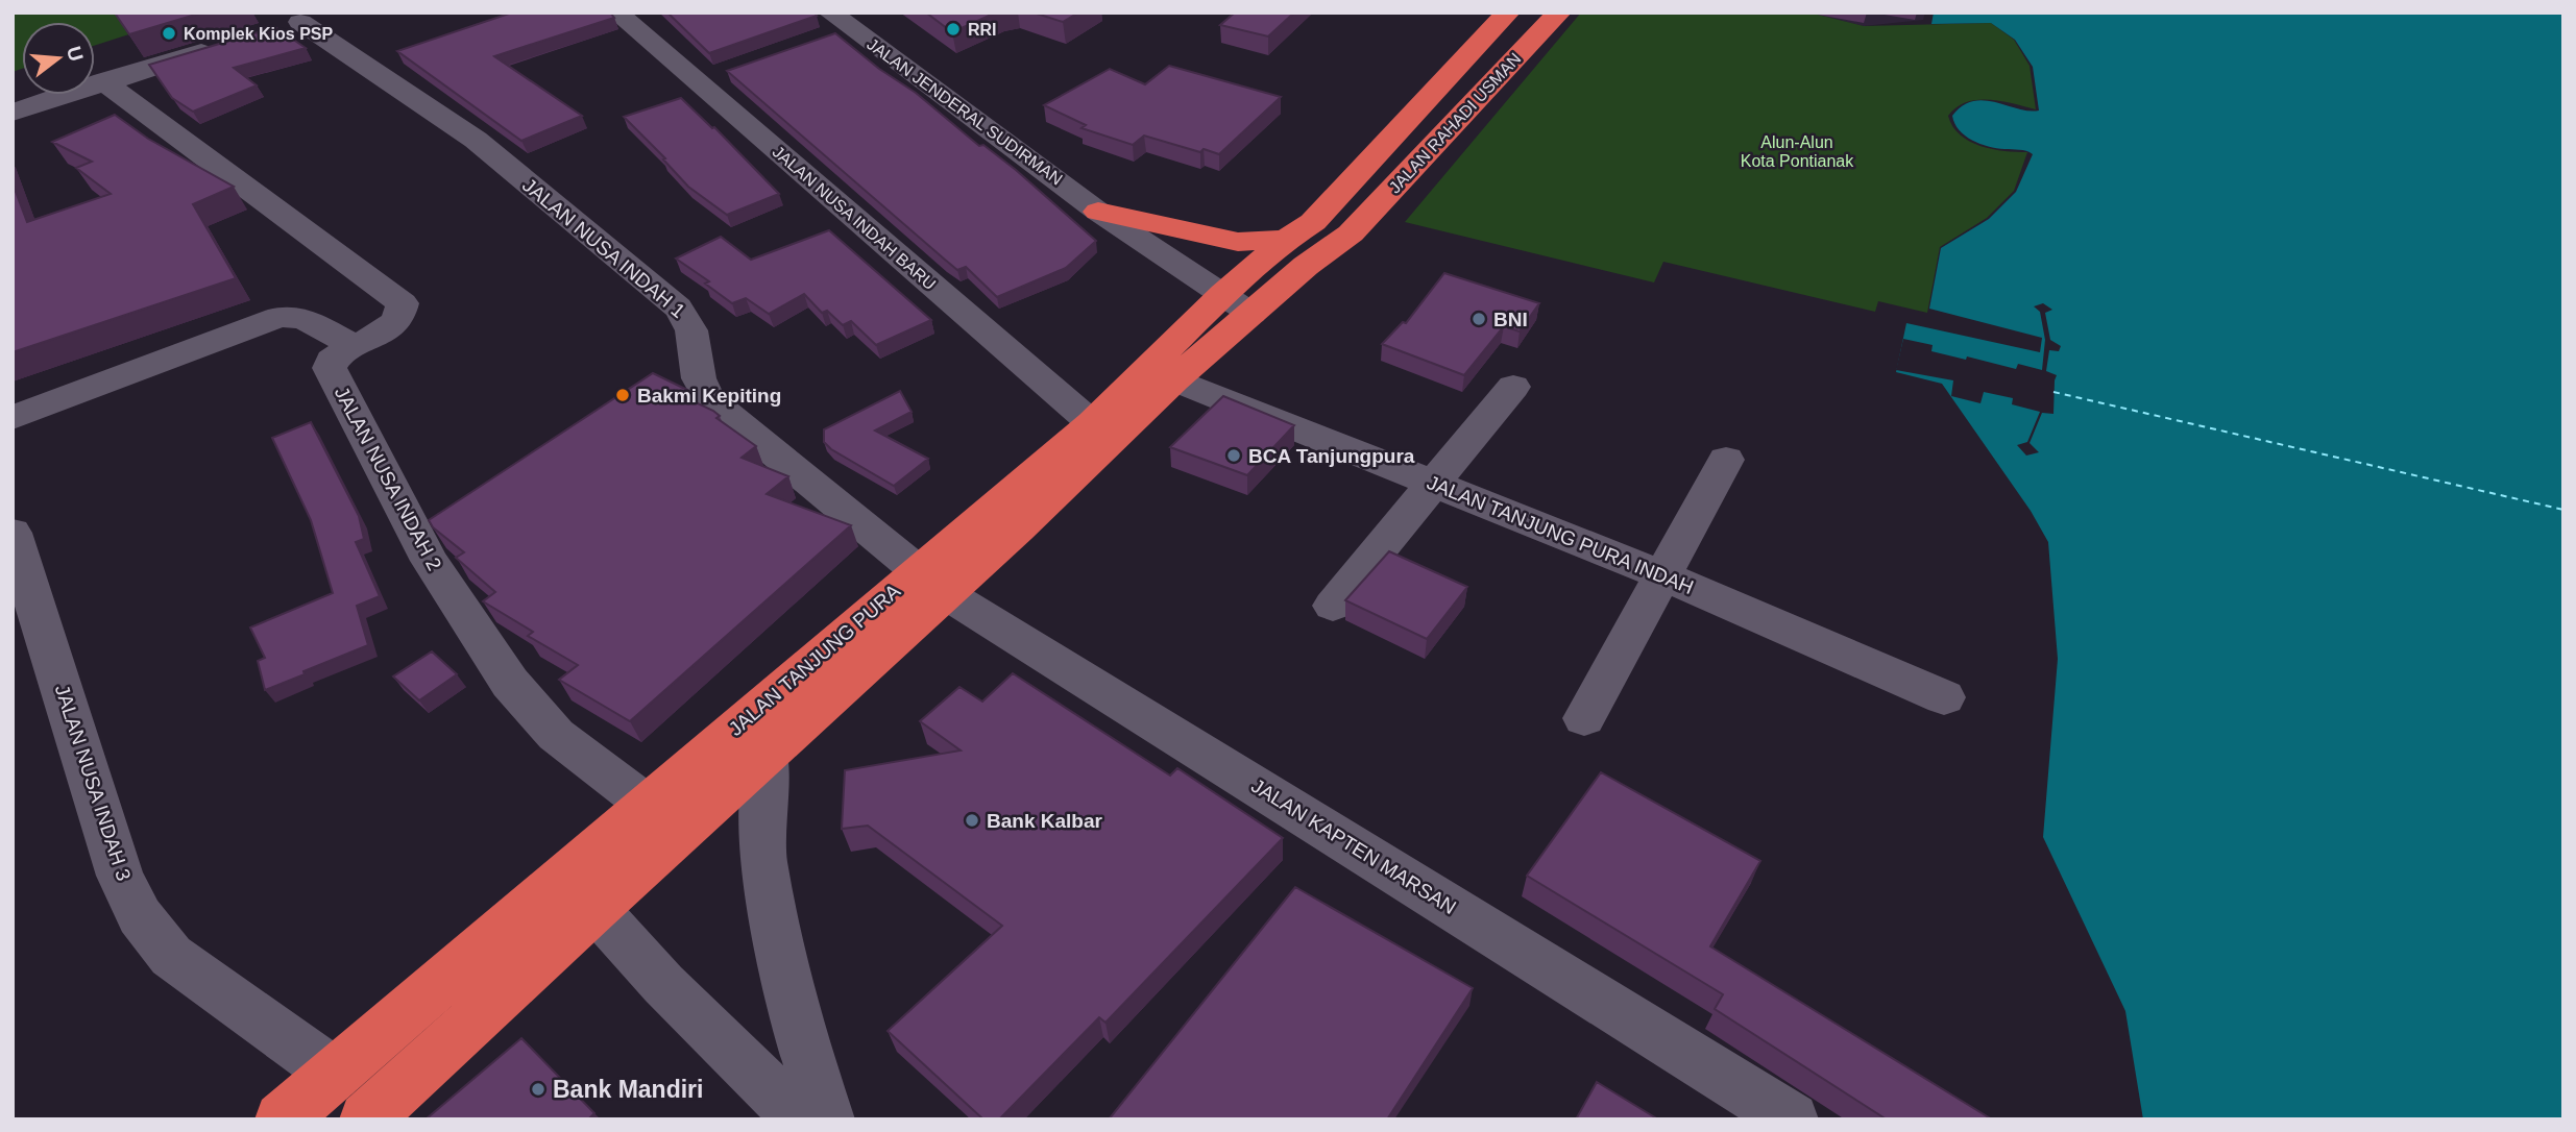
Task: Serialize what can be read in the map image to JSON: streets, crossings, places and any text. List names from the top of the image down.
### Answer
{
  "streets": {
    "highway": ["JALAN RAHADI USMAN", "JALAN TANJUNG PURA"],
    "street": [
      "JALAN JENDERAL SUDIRMAN",
      "JALAN NUSA INDAH BARU",
      "JALAN NUSA INDAH 1",
      "JALAN NUSA INDAH 2",
      "JALAN TANJUNG PURA INDAH",
      "JALAN NUSA INDAH 3",
      "JALAN KAPTEN MARSAN"
    ]
  },
  "crossings": [
    ["JALAN JENDERAL SUDIRMAN", "JALAN TANJUNG PURA"],
    ["JALAN RAHADI USMAN", "JALAN TANJUNG PURA"],
    ["JALAN NUSA INDAH BARU", "JALAN TANJUNG PURA"],
    ["JALAN NUSA INDAH 1", "JALAN TANJUNG PURA"],
    ["JALAN NUSA INDAH 1", "JALAN KAPTEN MARSAN"],
    ["JALAN NUSA INDAH 2", "JALAN TANJUNG PURA"],
    ["JALAN TANJUNG PURA INDAH", "JALAN TANJUNG PURA"],
    ["JALAN TANJUNG PURA", "JALAN NUSA INDAH 3"],
    ["JALAN TANJUNG PURA", "JALAN KAPTEN MARSAN"]
  ],
  "parks": ["Alun-Alun Kota Pontianak"],
  "places": [
    "RRI",
    "Komplek Kios PSP",
    "BNI",
    "Bakmi Kepiting",
    "BCA Tanjungpura",
    "Bank Kalbar",
    "Bank Mandiri"
  ],
  "north": "right"
}
